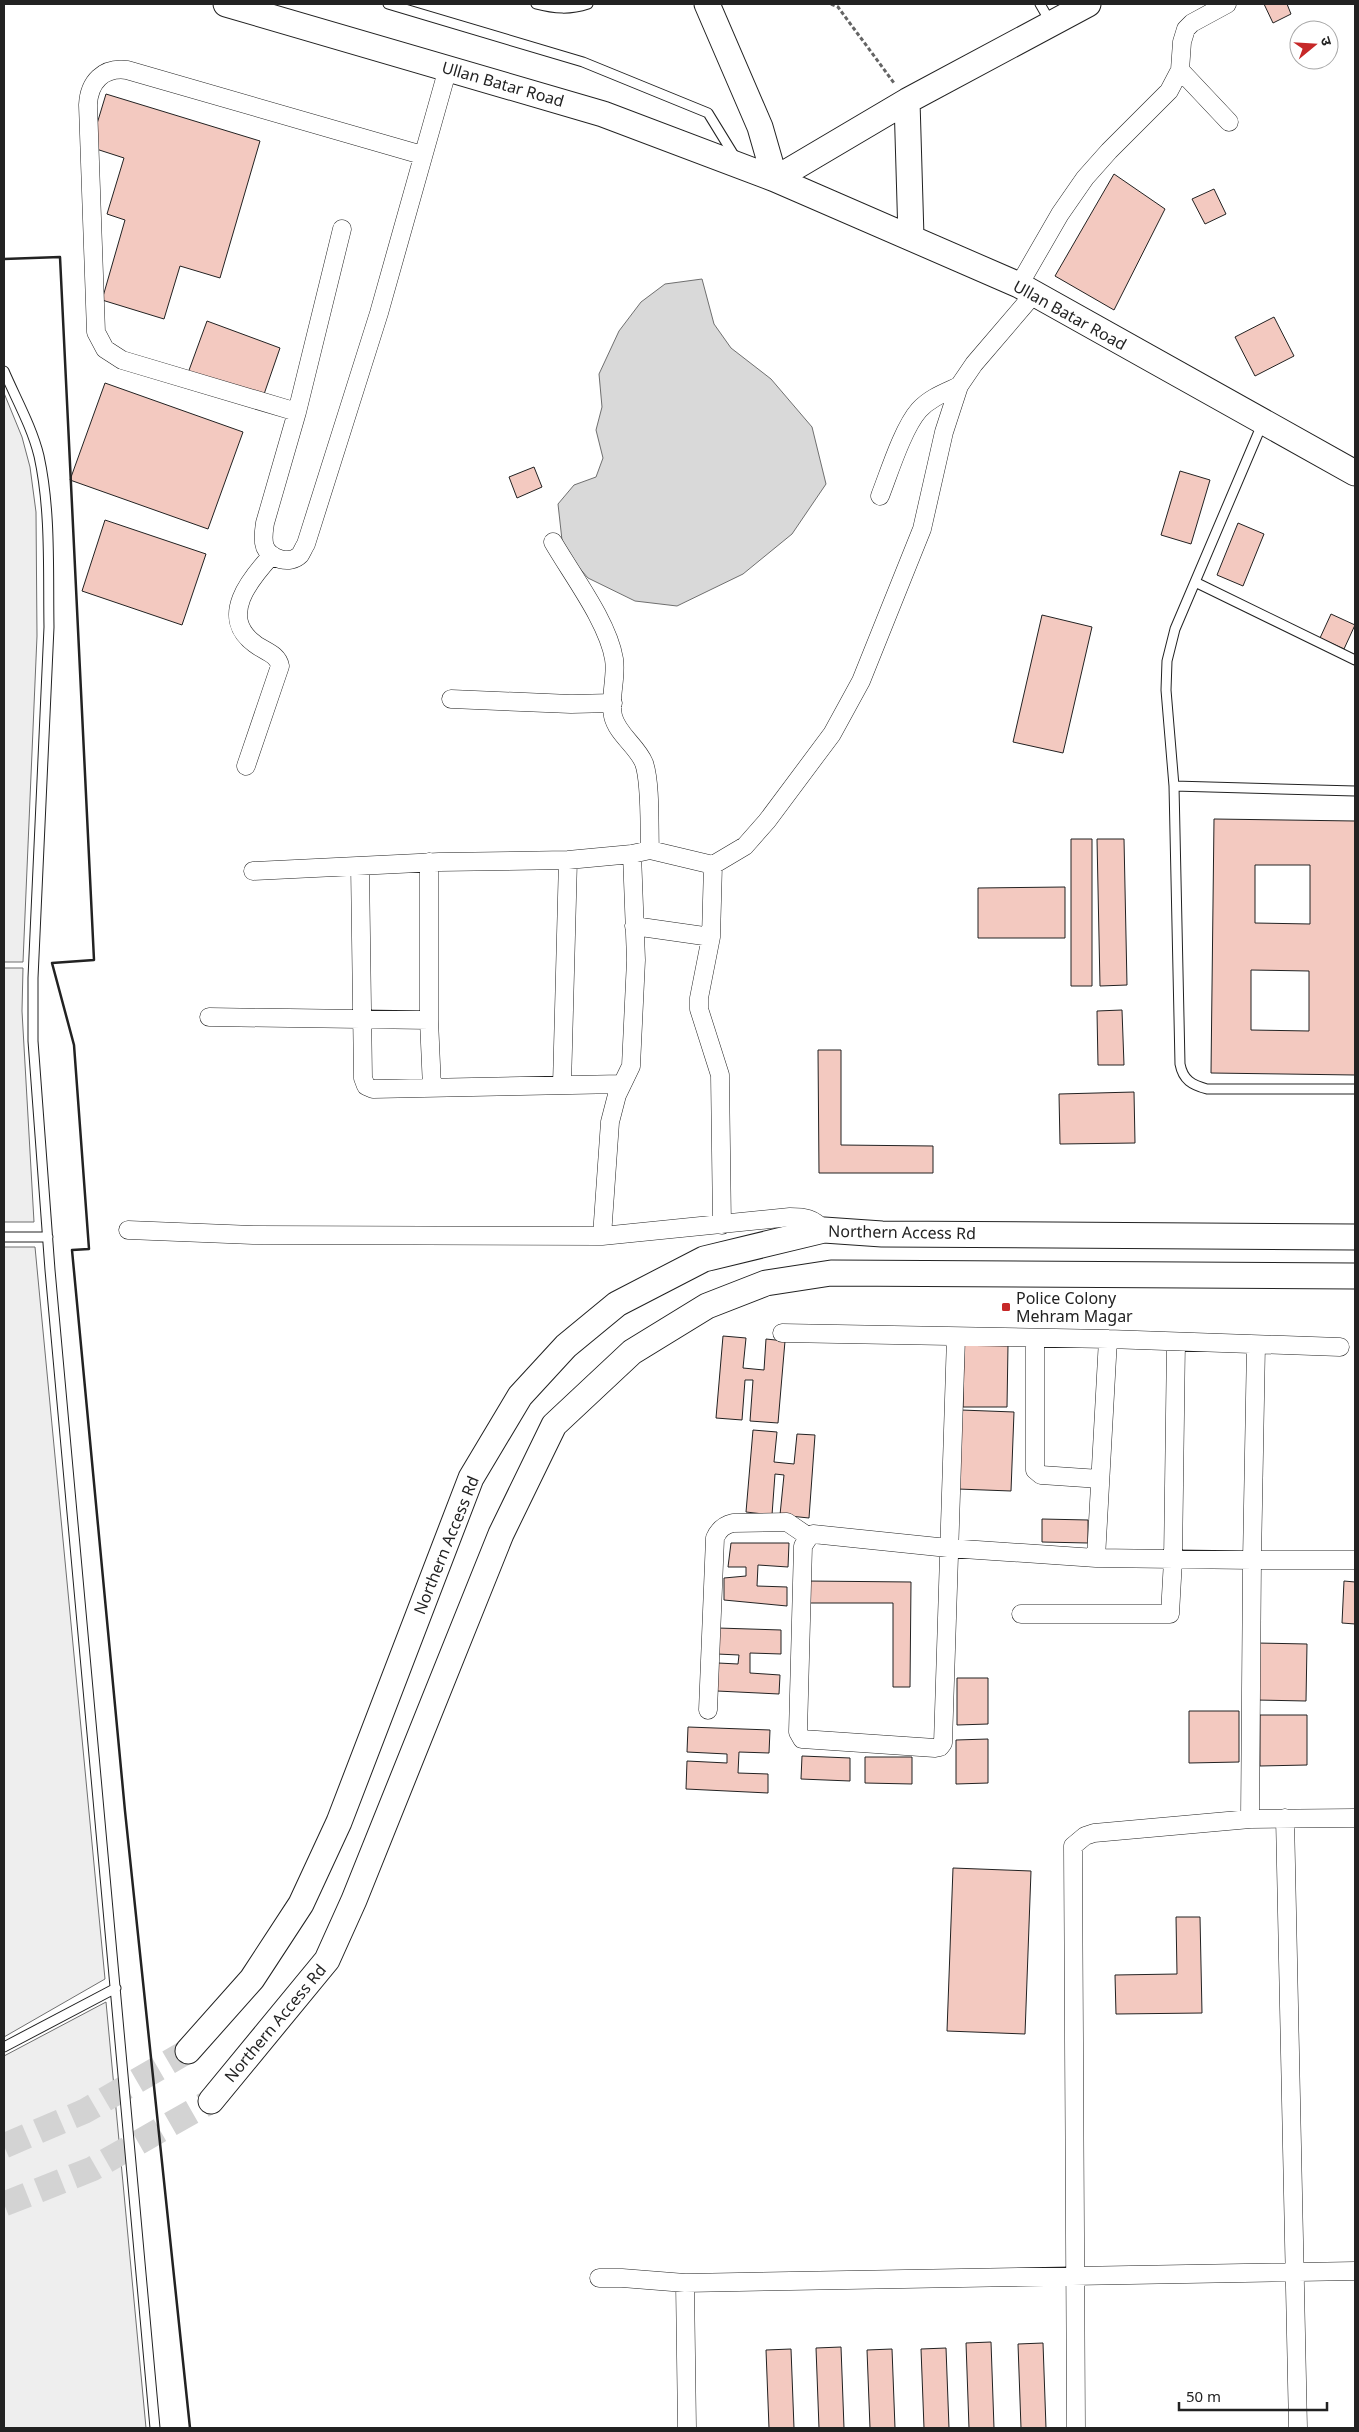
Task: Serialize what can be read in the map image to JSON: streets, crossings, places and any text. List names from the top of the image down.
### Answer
{
  "streets": {
    "main road": ["Ullan Batar Road", "Northern Access Rd"]
  },
  "places": {
    "transit": ["Police Colony Mehram Magar"]
  },
  "scale_bar": "50 m",
  "north": "right"
}
